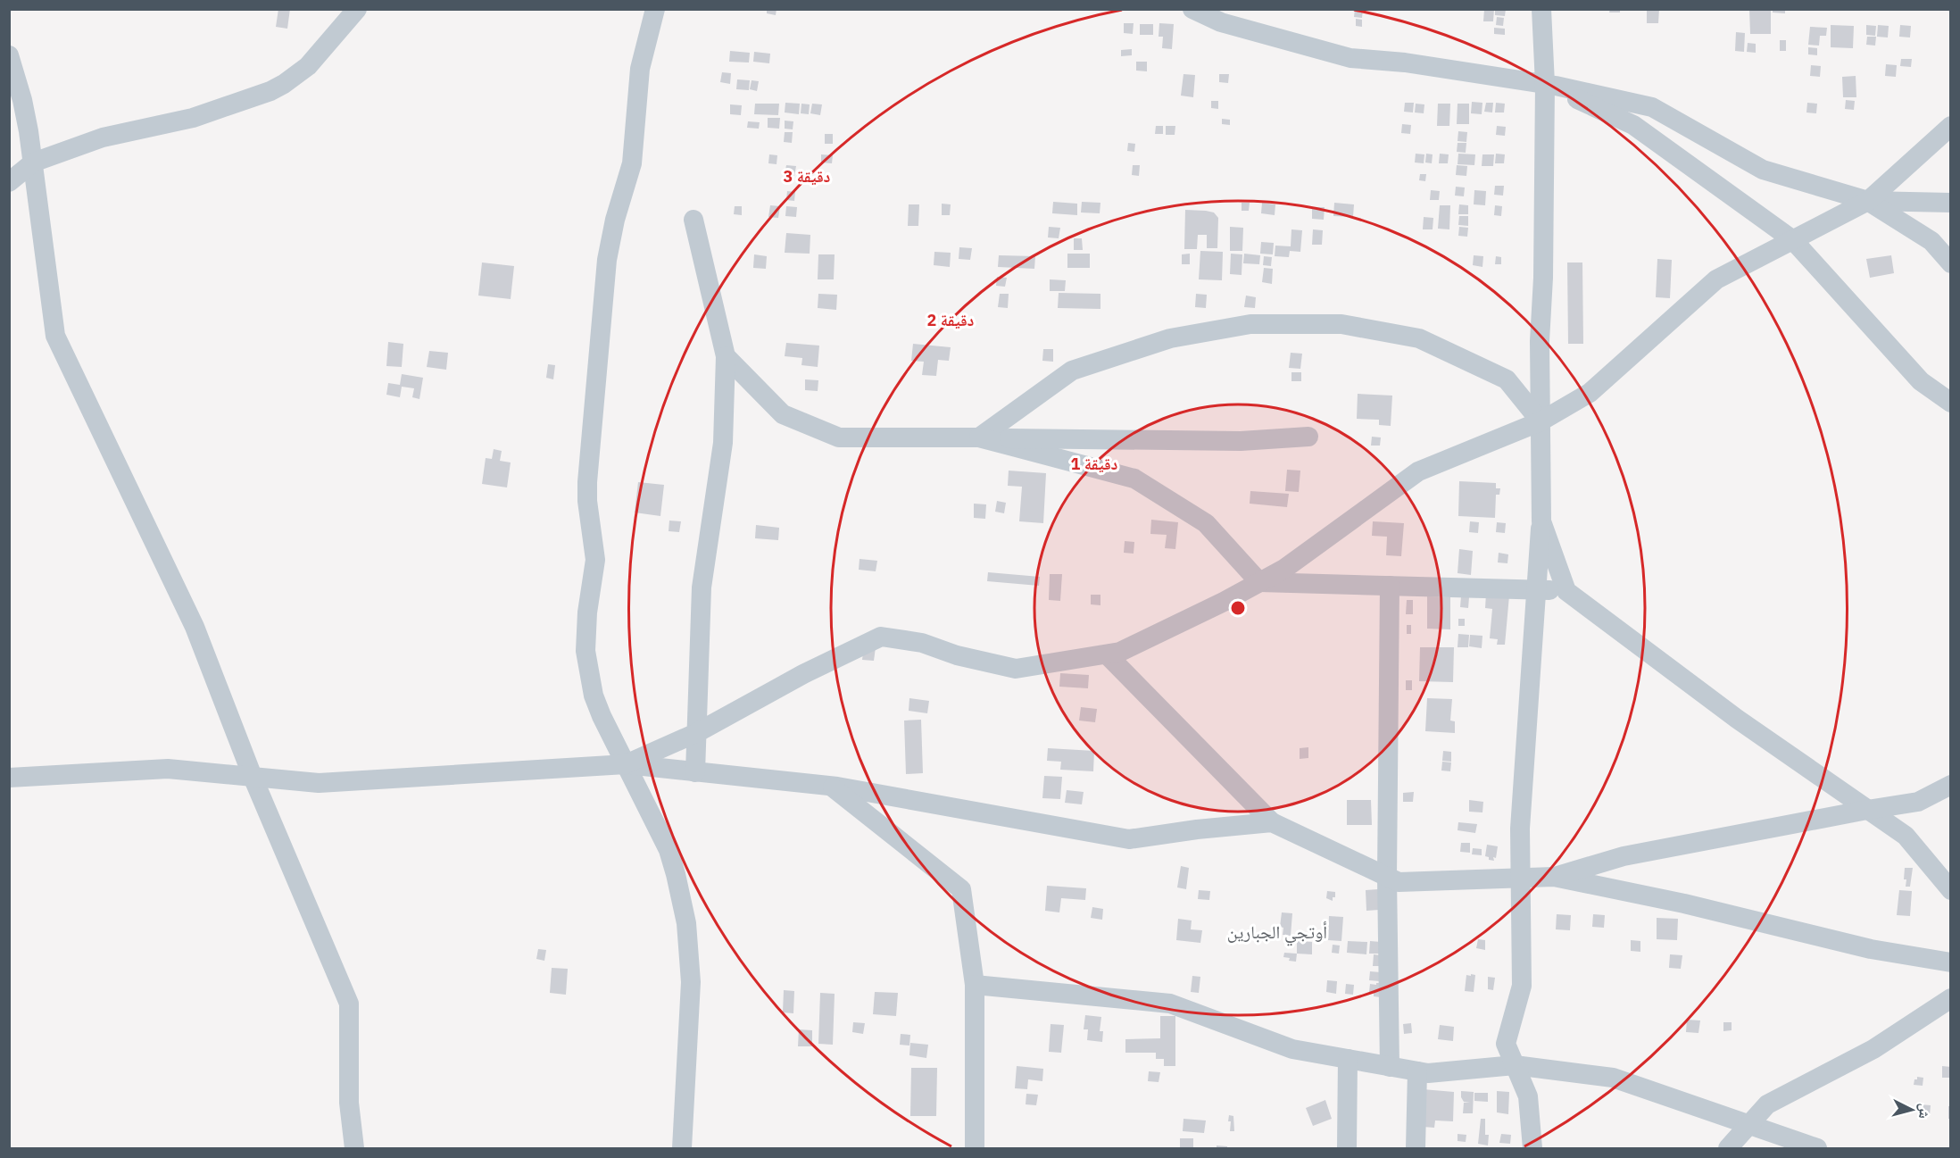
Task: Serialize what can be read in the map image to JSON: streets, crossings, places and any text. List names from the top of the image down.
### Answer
{
  "districts": ["أوتجي الجبارين"],
  "north": "right",
  "rings": ["3 دقيقة", "2 دقيقة", "1 دقيقة"]
}
